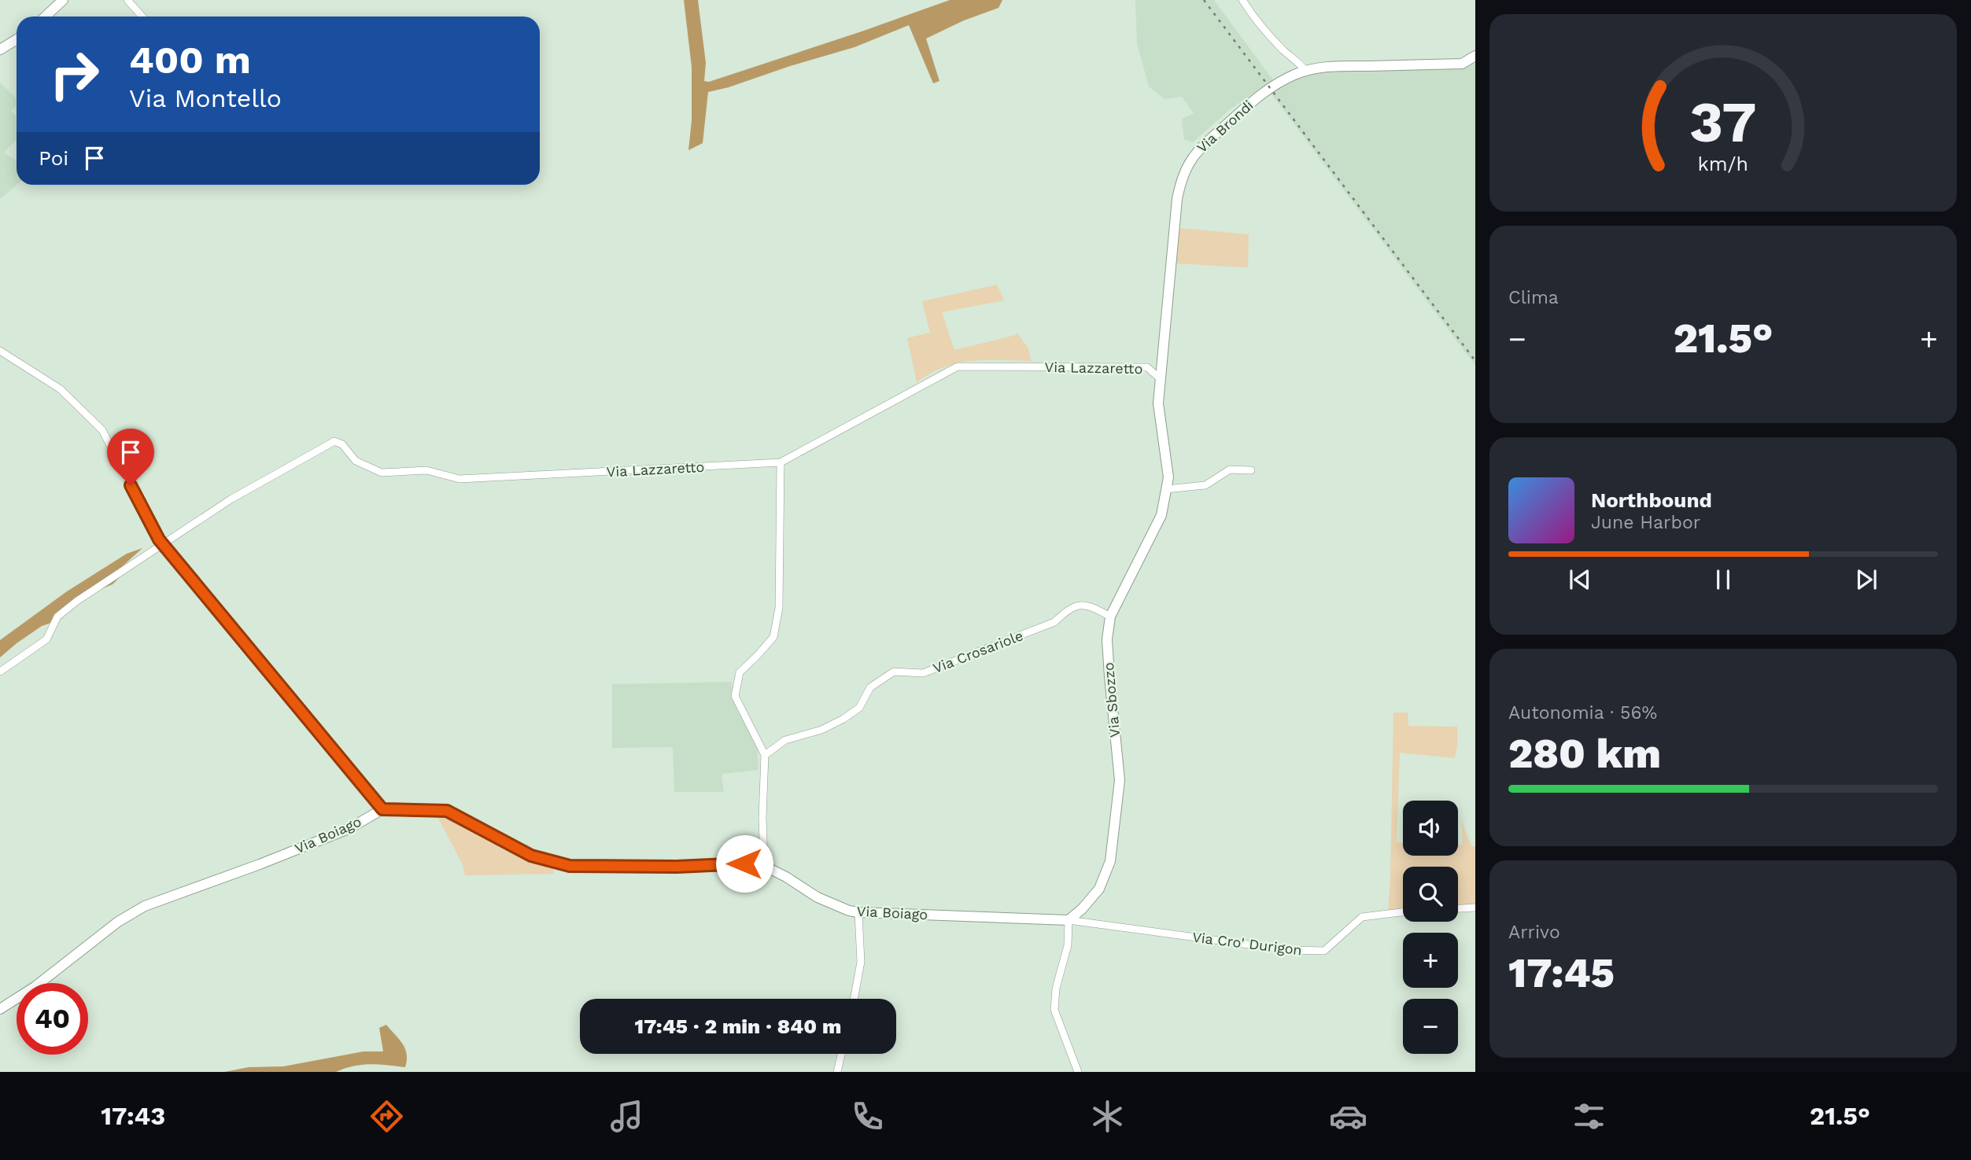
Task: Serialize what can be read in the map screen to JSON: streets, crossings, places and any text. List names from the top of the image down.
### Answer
{
  "streets": {
    "street": [
      "Via Brondi",
      "Via Lazzaretto",
      "Via Crosariole",
      "Via Sbozzo",
      "Via Boiago",
      "Via Cro' Durigon"
    ]
  },
  "crossings": [
    ["Via Brondi", "Via Lazzaretto"],
    ["Via Brondi", "Via Sbozzo"],
    ["Via Crosariole", "Via Sbozzo"],
    ["Via Sbozzo", "Via Boiago"],
    ["Via Sbozzo", "Via Cro' Durigon"],
    ["Via Boiago", "Via Cro' Durigon"]
  ],
  "page": {
    "turn": ["400 m", "Via Montello"],
    "then": "Poi",
    "tile": [
      "Clima",
      ["Autonomia · 56%", "280 km"],
      ["Arrivo", "17:45"]
    ],
    "heat": ["−", "21.5°", "+"],
    "song": ["Northbound", "June Harbor"],
    "map_buttons": ["+", "−"],
    "limit": "40",
    "trip": "17:45 · 2 min · 840 m",
    "tabs": ["17:43", "21.5°"],
    "gauge": ["37", "km/h"]
  }
}
